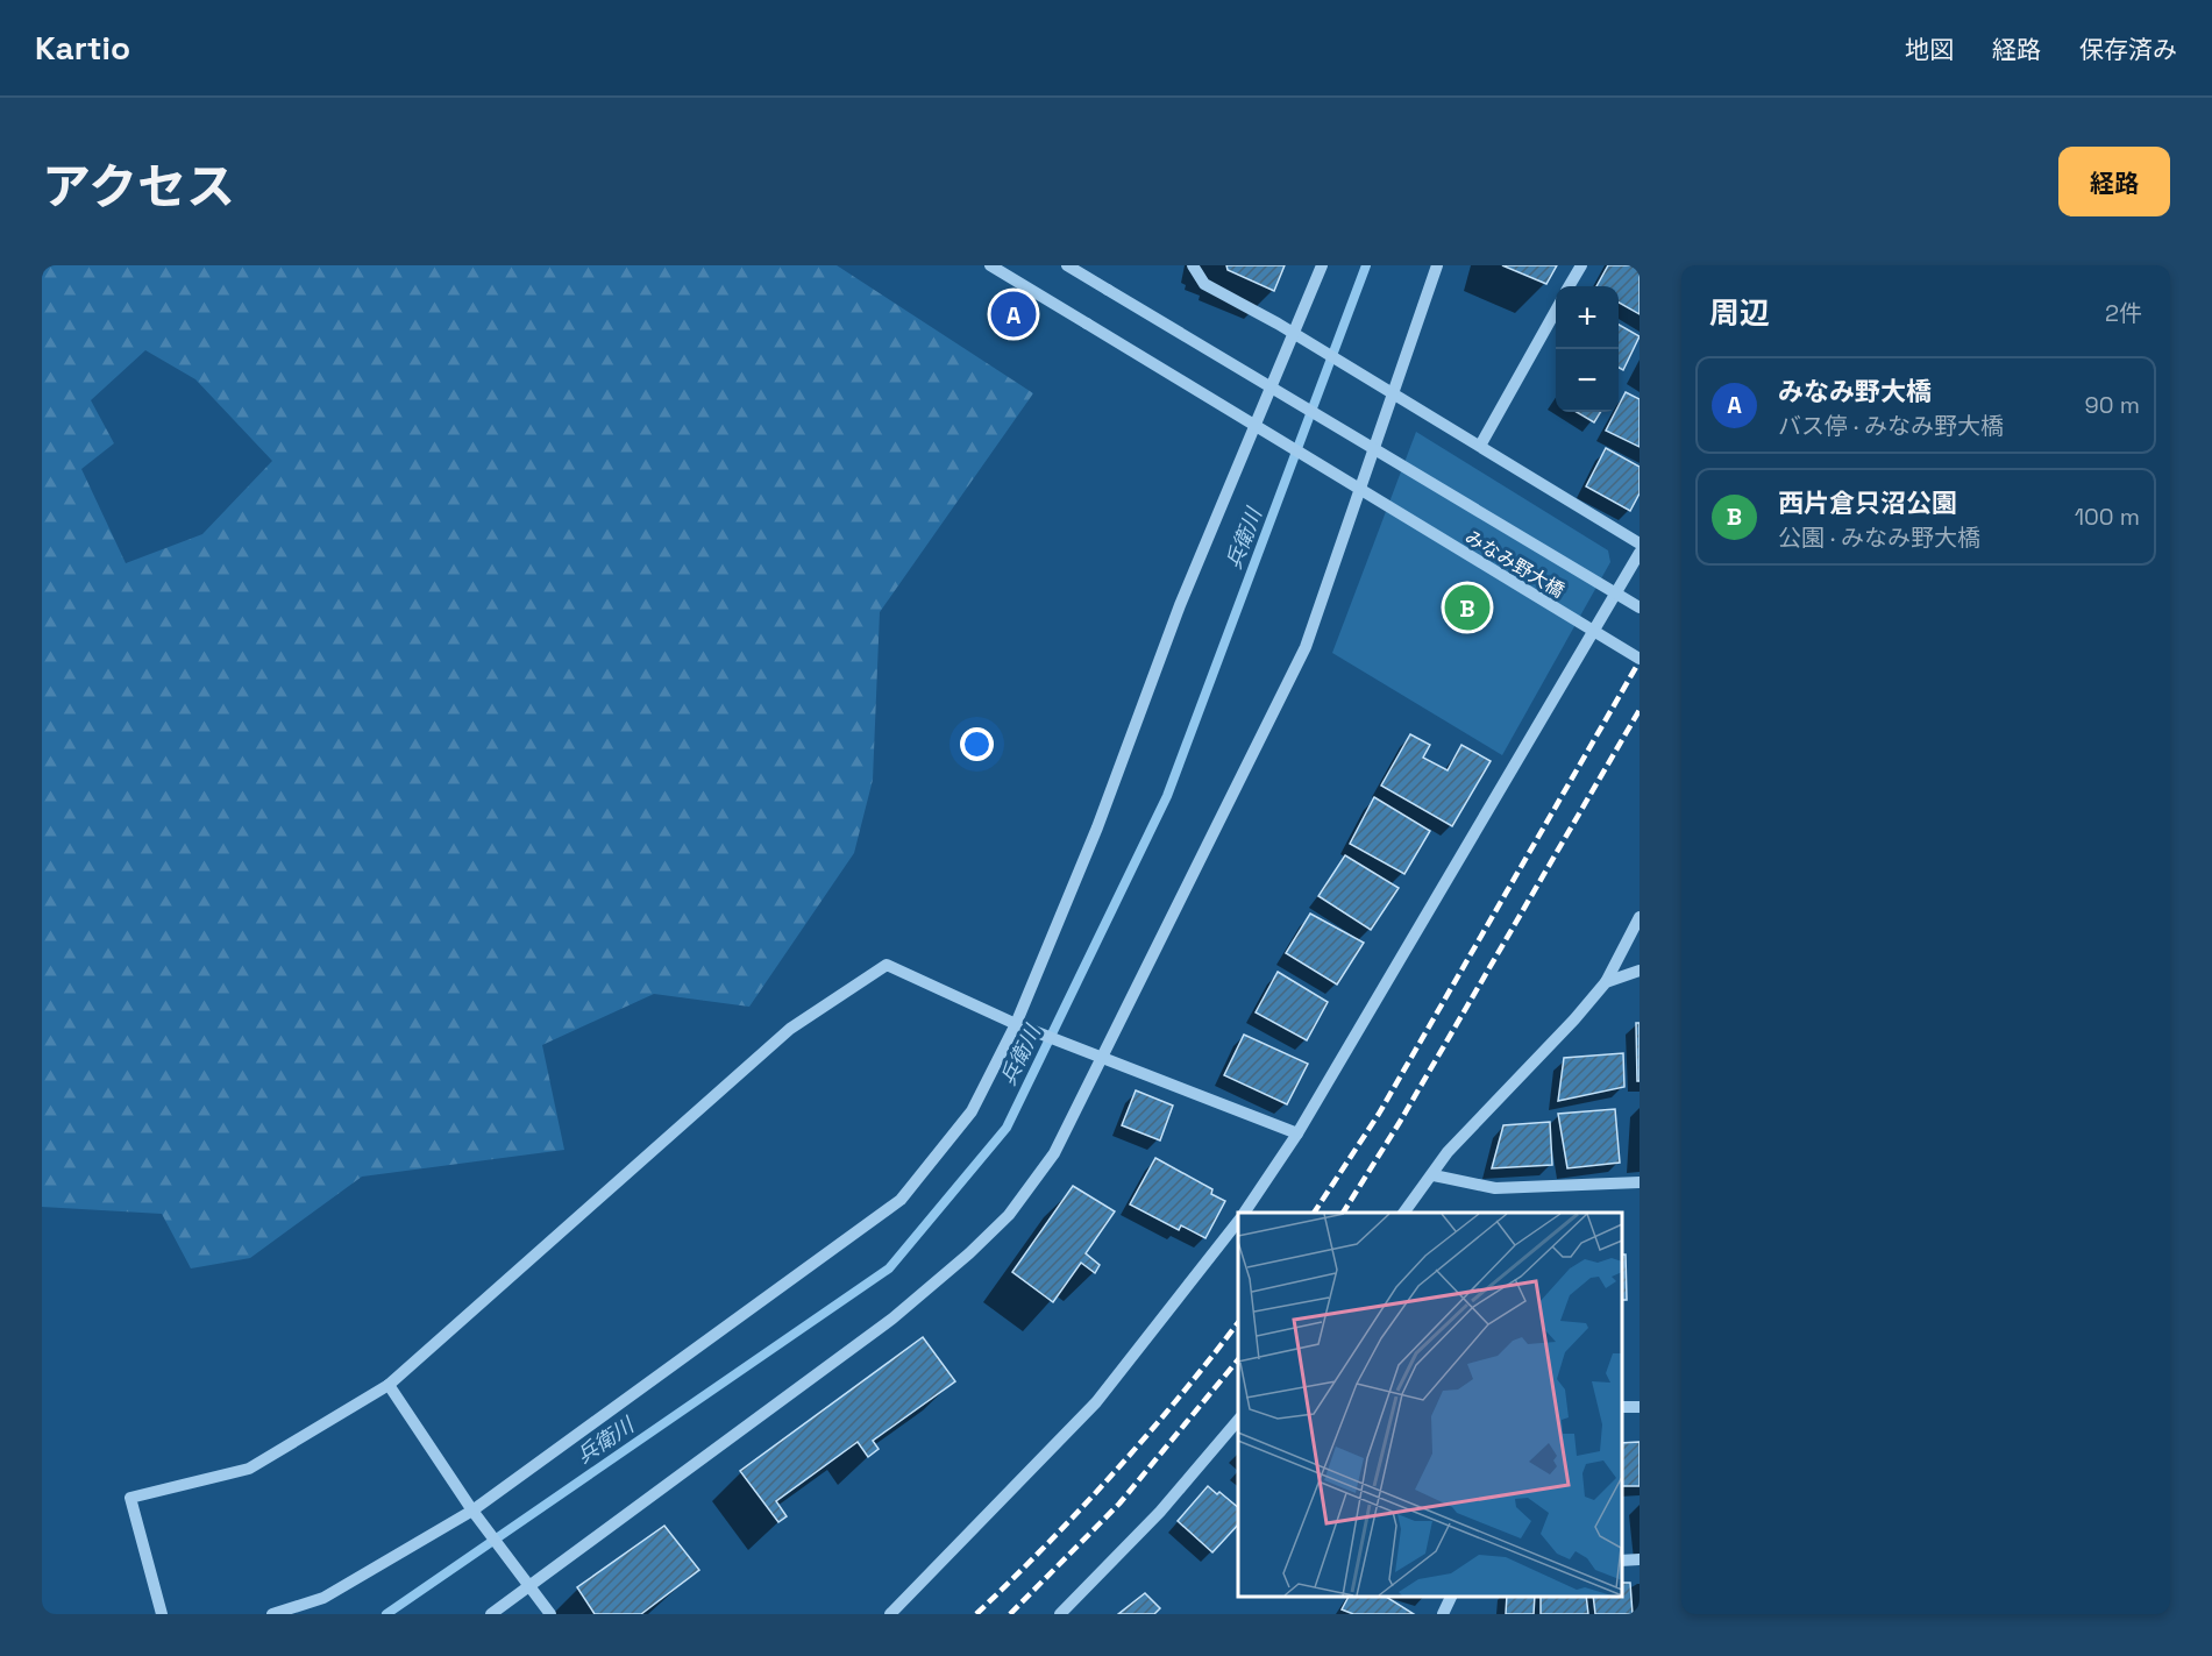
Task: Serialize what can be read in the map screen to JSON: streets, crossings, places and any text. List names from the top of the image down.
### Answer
{
  "streets": {
    "street": ["みなみ野大橋"]
  },
  "water": ["兵衛川"],
  "page": {
    "header": "Kartio",
    "nav": ["地図", "経路", "保存済み"],
    "title": "アクセス",
    "buttons": "経路",
    "heading": ["周辺", "2件"],
    "map_buttons": ["+", "−"],
    "pins": ["A", "B"],
    "list": [
      {
        "mark": "A",
        "name": "みなみ野大橋",
        "note": "バス停 · みなみ野大橋",
        "value": "90 m"
      },
      {
        "mark": "B",
        "name": "西片倉只沼公園",
        "note": "公園 · みなみ野大橋",
        "value": "100 m"
      }
    ]
  }
}
